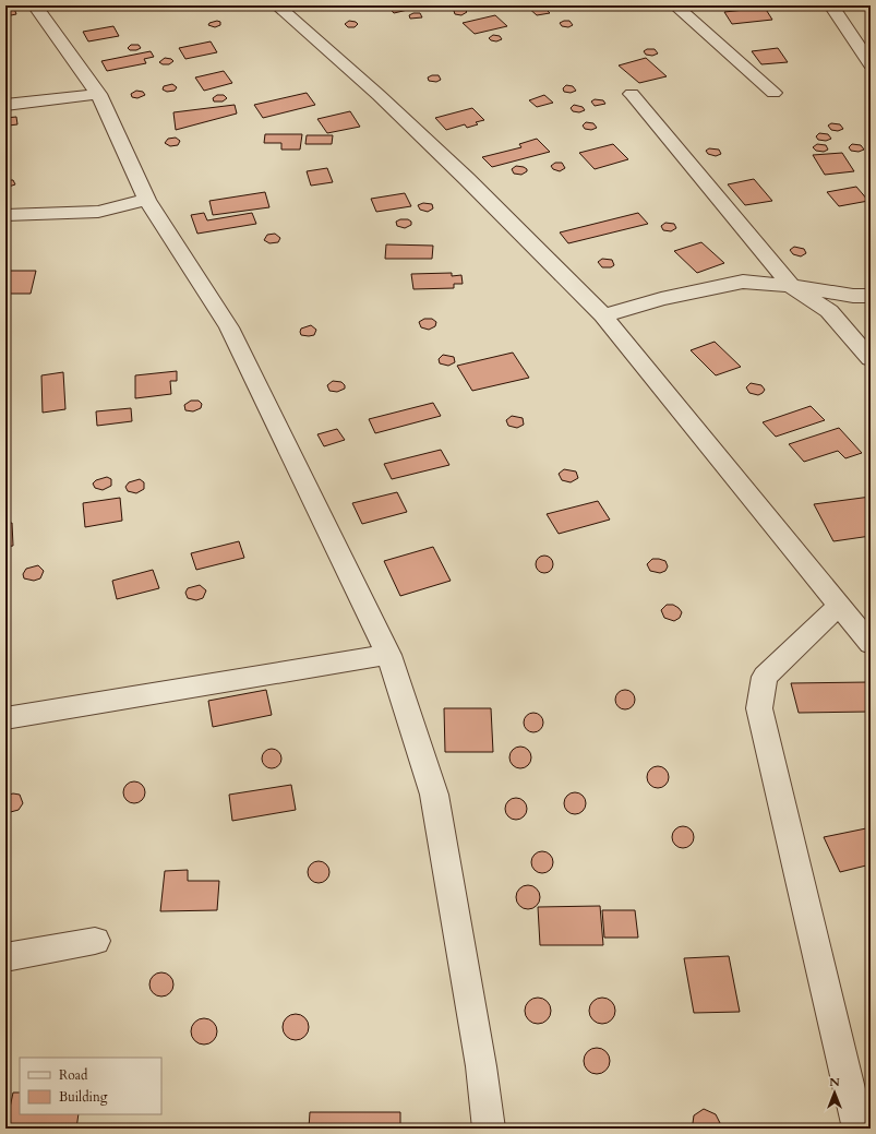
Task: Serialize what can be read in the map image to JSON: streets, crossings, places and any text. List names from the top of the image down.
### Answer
{
  "legend": ["Road", "Building"],
  "north": "top"
}
